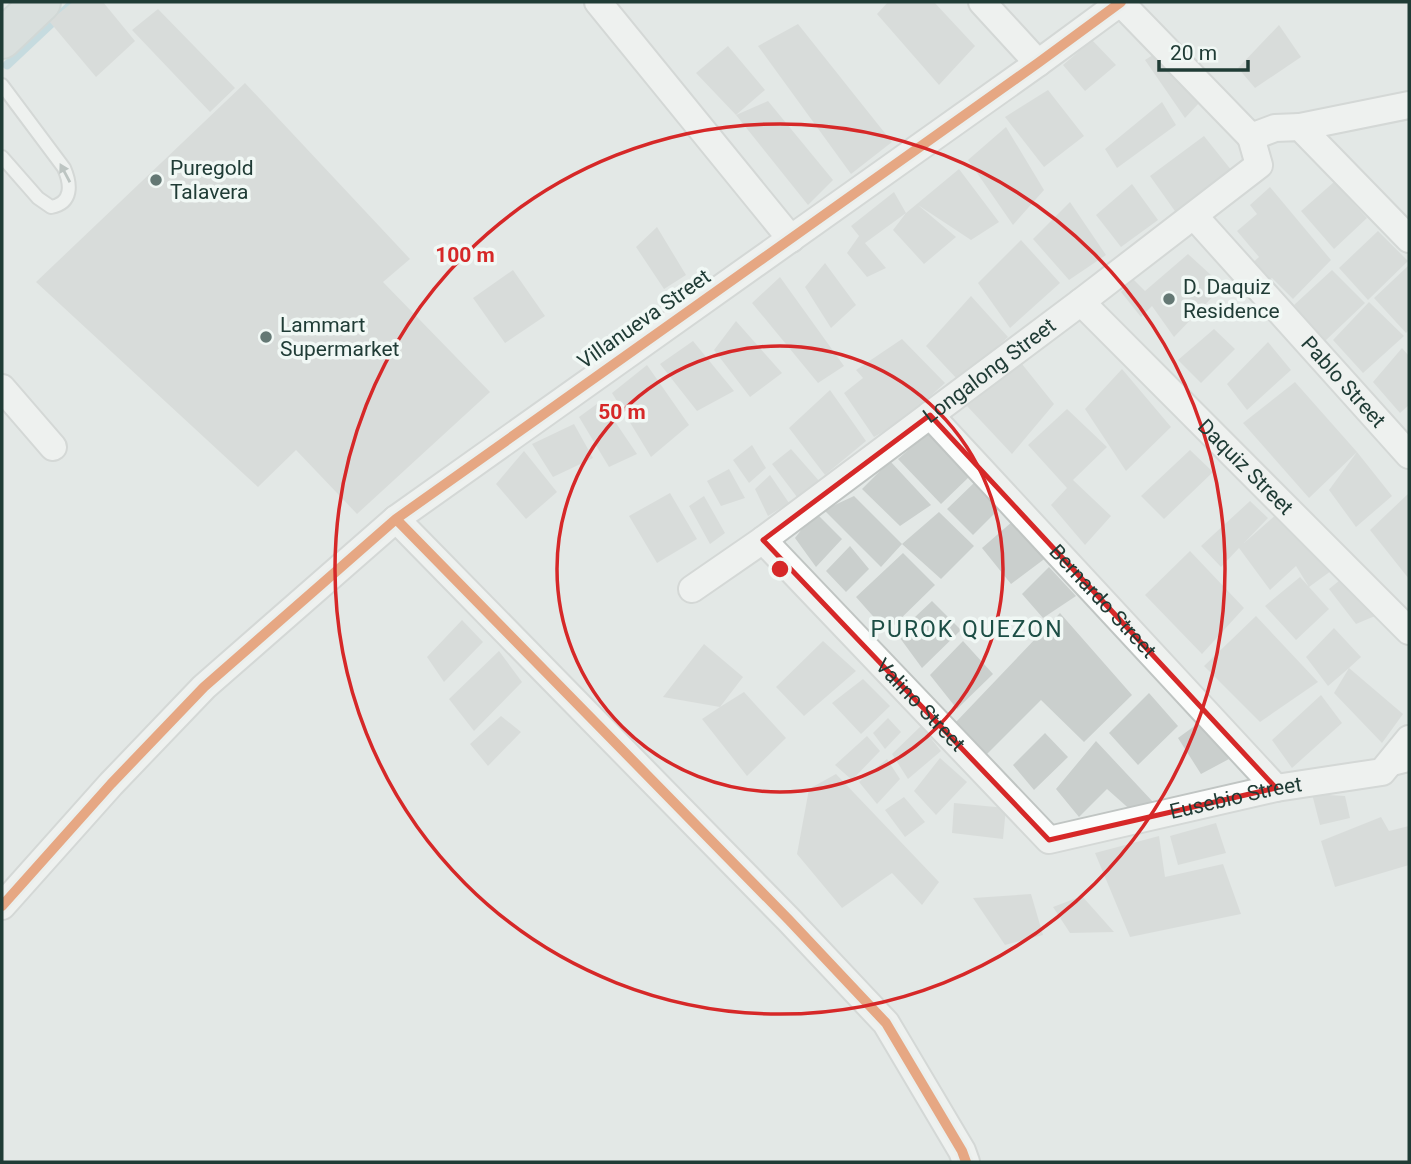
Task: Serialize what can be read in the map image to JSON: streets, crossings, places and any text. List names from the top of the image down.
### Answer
{
  "streets": {
    "street": [
      "Villanueva Street",
      "Longalong Street",
      "Pablo Street",
      "Daquiz Street",
      "Bernardo Street",
      "Valino Street",
      "Eusebio Street"
    ]
  },
  "crossings": [
    ["Longalong Street", "Pablo Street"],
    ["Longalong Street", "Daquiz Street"],
    ["Longalong Street", "Bernardo Street"],
    ["Longalong Street", "Valino Street"],
    ["Bernardo Street", "Eusebio Street"],
    ["Valino Street", "Eusebio Street"]
  ],
  "districts": ["PUROK QUEZON"],
  "places": ["Puregold Talavera", "D. Daquiz Residence", "Lammart Supermarket"],
  "scale_bar": "20 m",
  "rings": ["100 m", "50 m"]
}
